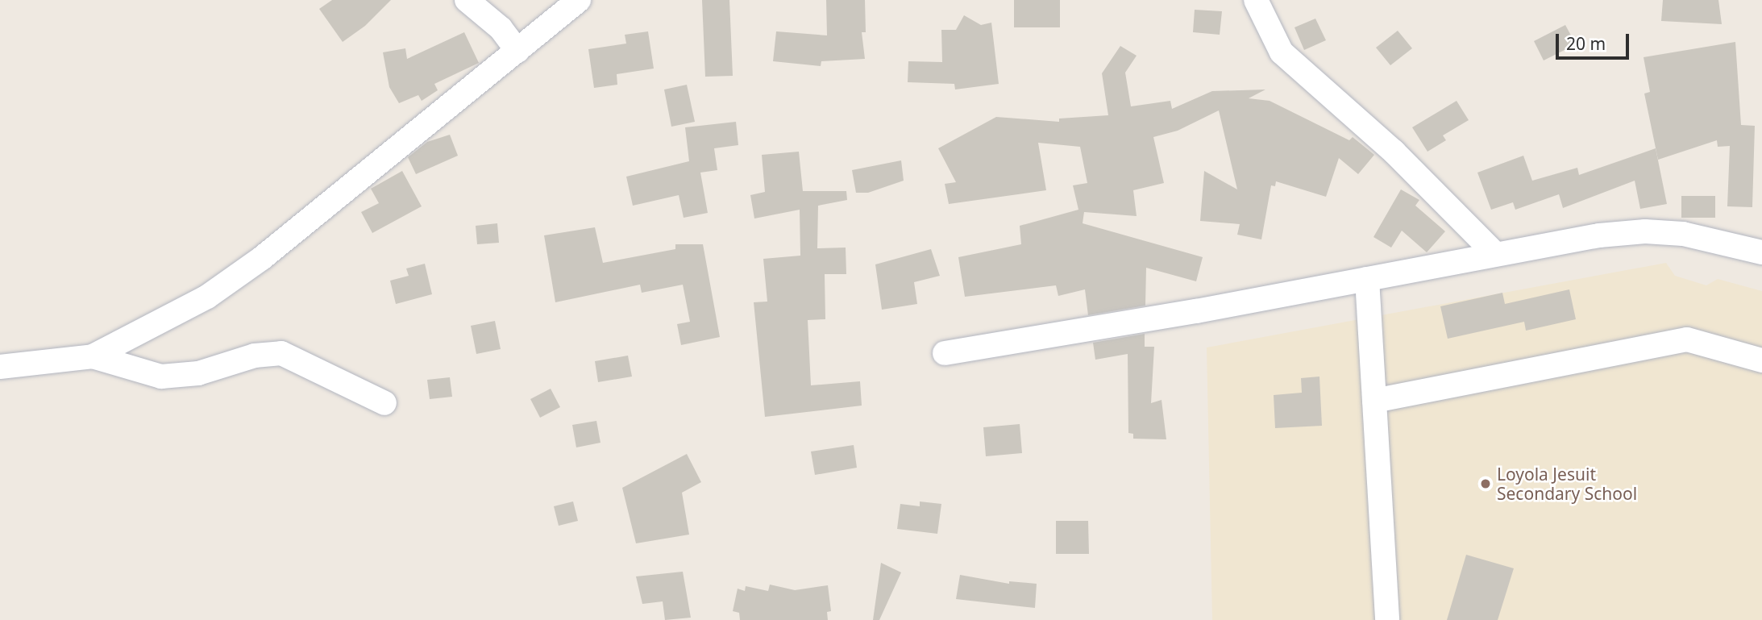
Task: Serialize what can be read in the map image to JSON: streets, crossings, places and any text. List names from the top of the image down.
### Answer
{
  "places": ["Loyola Jesuit Secondary School"],
  "scale_bar": "20 m"
}
